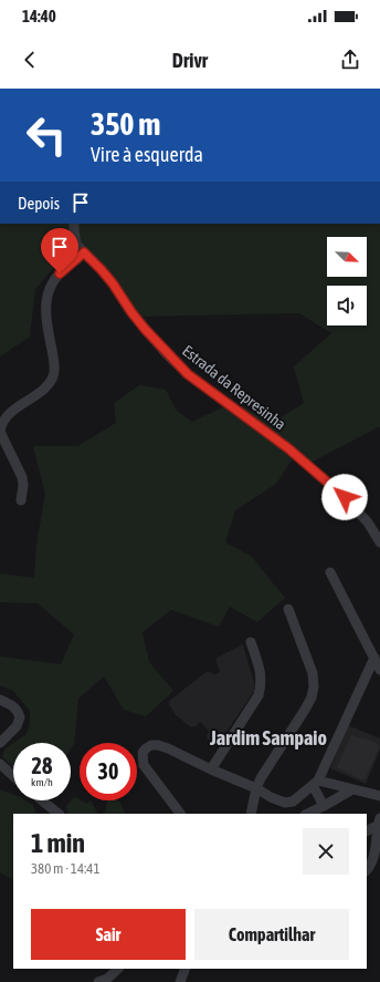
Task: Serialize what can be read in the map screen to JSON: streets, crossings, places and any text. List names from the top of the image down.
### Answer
{
  "streets": {
    "street": ["Estrada da Represinha"]
  },
  "districts": ["Jardim Sampaio"],
  "north": "bottom right",
  "page": {
    "status": "14:40",
    "header": "Drivr",
    "turn": ["350 m", "Vire à esquerda"],
    "then": "Depois",
    "speed": "28 km/h",
    "limit": "30",
    "heading": ["1 min", "380 m · 14:41"],
    "buttons": ["Sair", "Compartilhar"]
  }
}
